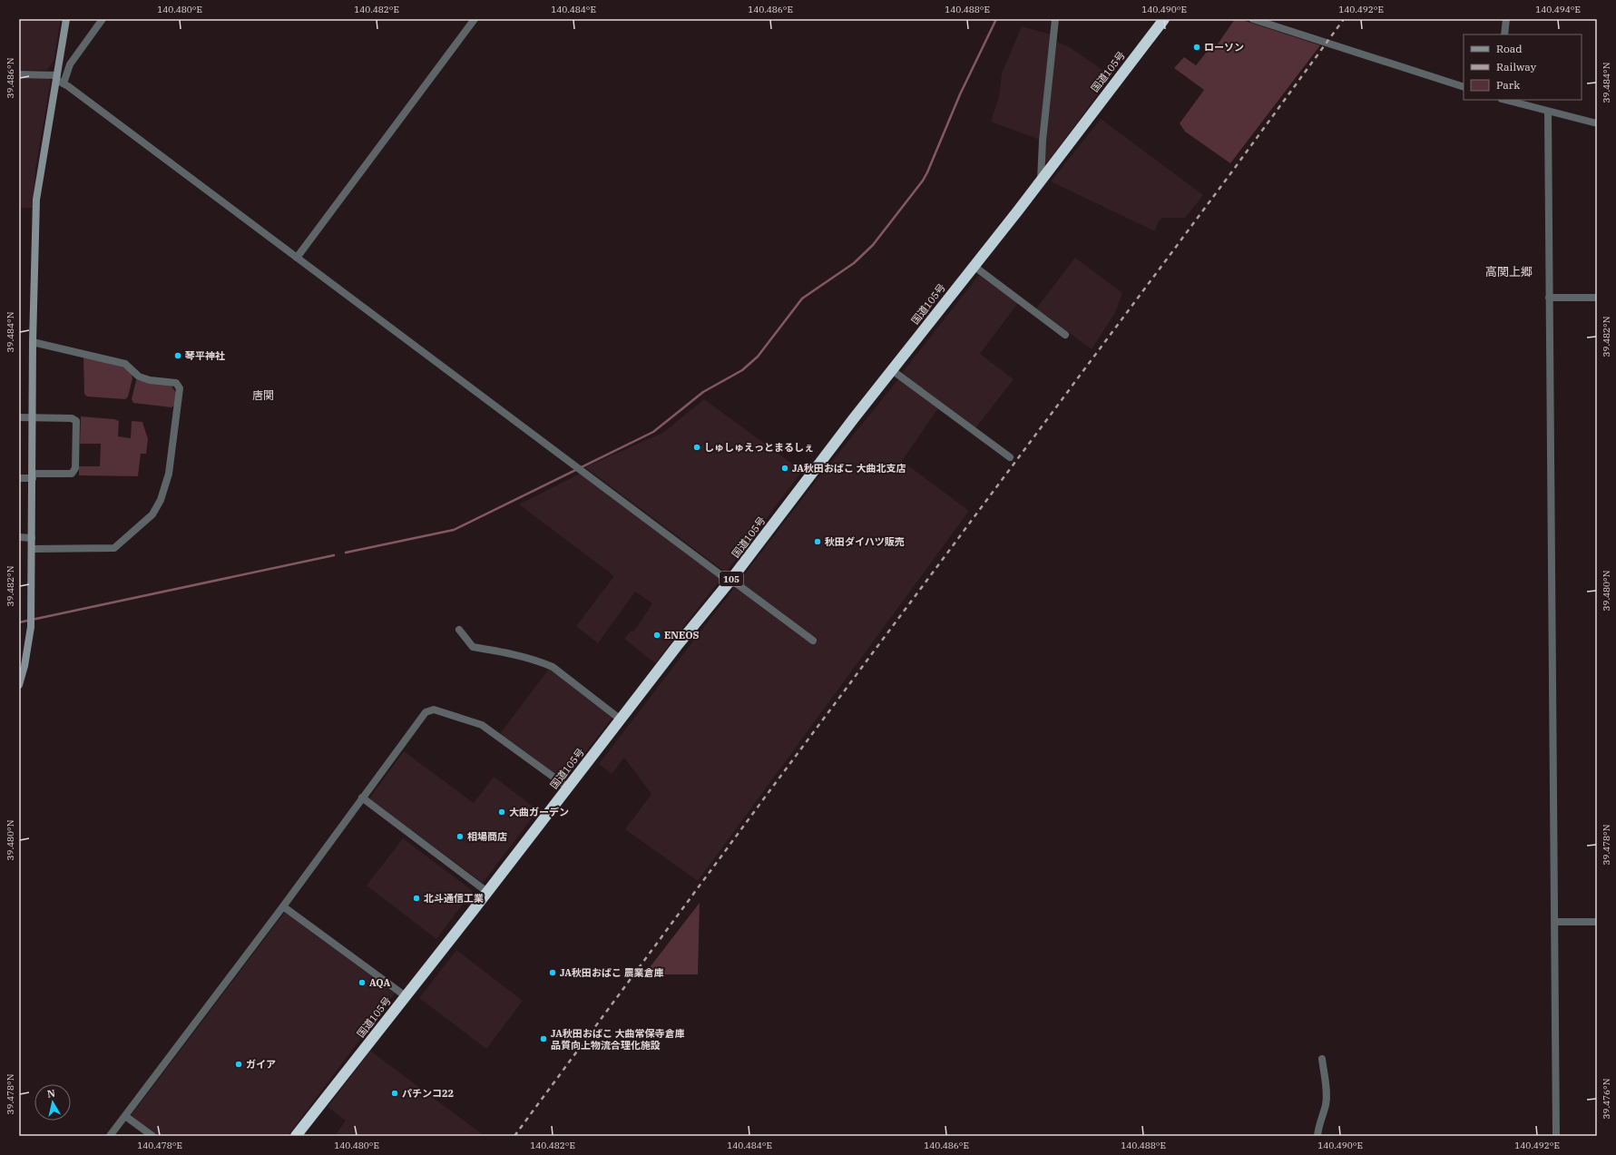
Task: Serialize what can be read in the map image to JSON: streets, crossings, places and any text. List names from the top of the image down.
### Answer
{
  "streets": {
    "highway": ["国道105号", "105"]
  },
  "districts": ["高関上郷", "唐関"],
  "places": [
    "ローソン",
    "琴平神社",
    "しゅしゅえっとまるしぇ",
    "JA秋田おばこ 大曲北支店",
    "秋田ダイハツ販売",
    "ENEOS",
    "大曲ガーデン",
    "相場商店",
    "北斗通信工業",
    "JA秋田おばこ 農業倉庫",
    "AQA",
    "JA秋田おばこ 大曲常保寺倉庫 品質向上物流合理化施設",
    "ガイア",
    "パチンコ22"
  ],
  "legend": ["Road", "Railway", "Park"],
  "north": "top",
  "coordinates": [
    "140.480°E",
    "140.482°E",
    "140.484°E",
    "140.486°E",
    "140.488°E",
    "140.490°E",
    "140.492°E",
    "140.494°E",
    "39.486°N",
    "39.484°N",
    "39.482°N",
    "39.480°N",
    "39.478°N",
    "39.476°N",
    "140.478°E"
  ]
}
